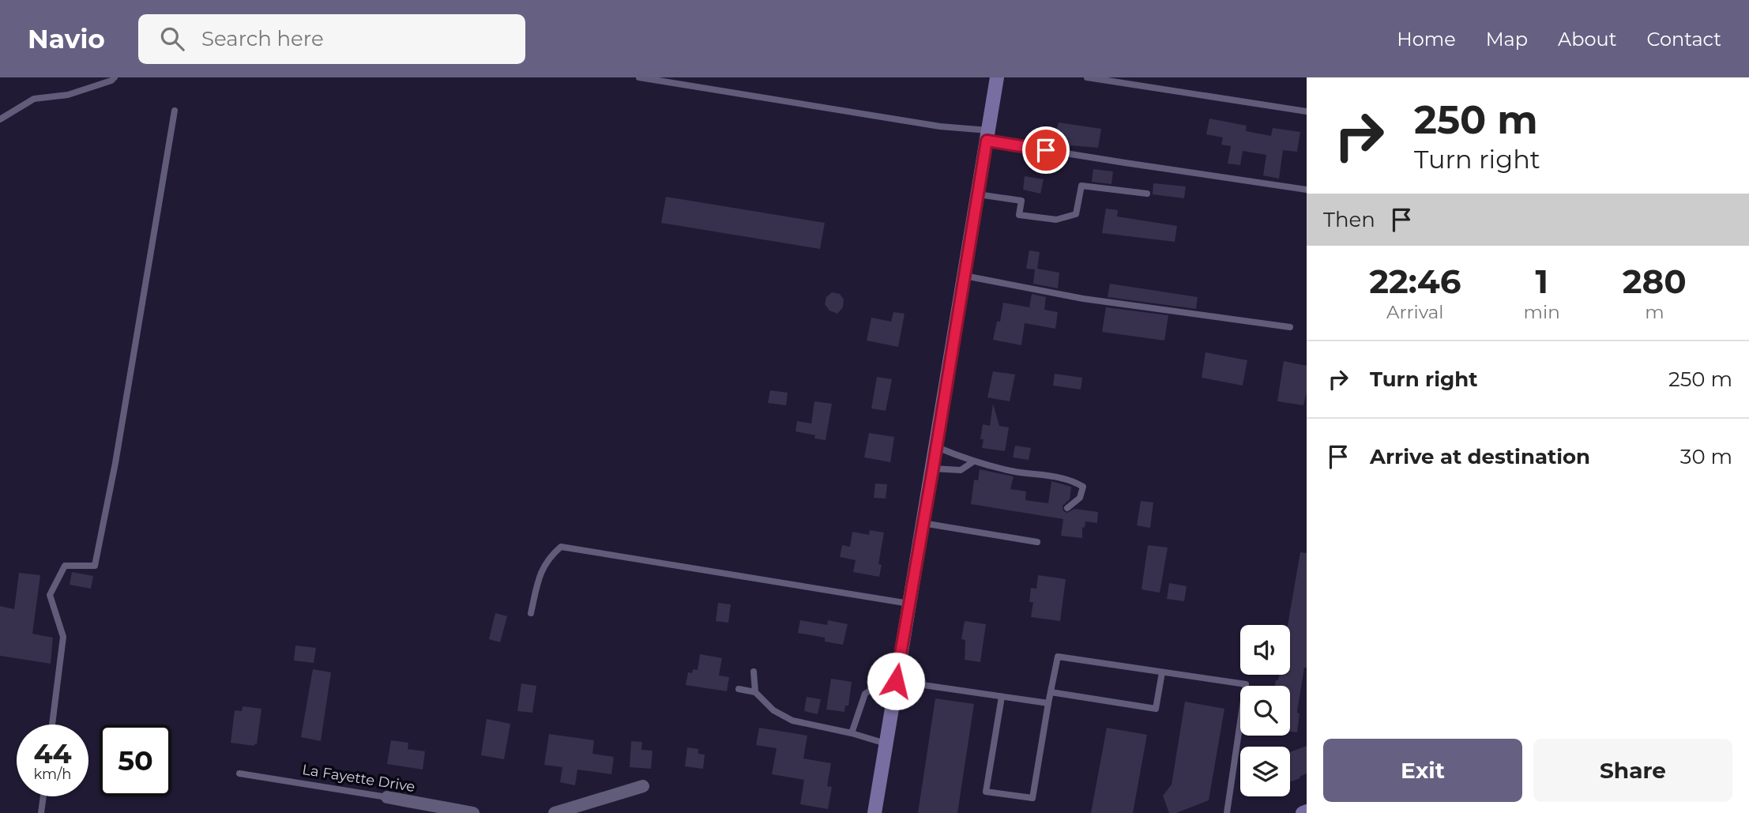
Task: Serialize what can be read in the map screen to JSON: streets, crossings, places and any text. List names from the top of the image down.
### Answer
{
  "streets": {
    "street": ["La Fayette Drive"]
  },
  "page": {
    "header": "Navio",
    "search": "Search here",
    "nav": [
      "Home",
      "Map",
      "About",
      "Contact"
    ],
    "turn": ["250 m", "Turn right"],
    "then": "Then",
    "eta": [
      "22:46",
      "Arrival",
      "1",
      "min",
      "280",
      "m"
    ],
    "list": [
      {
        "name": "Turn right",
        "value": "250 m"
      },
      {
        "name": "Arrive at destination",
        "value": "30 m"
      }
    ],
    "speed": "44 km/h",
    "limit": "50",
    "buttons": ["Exit", "Share"]
  }
}
